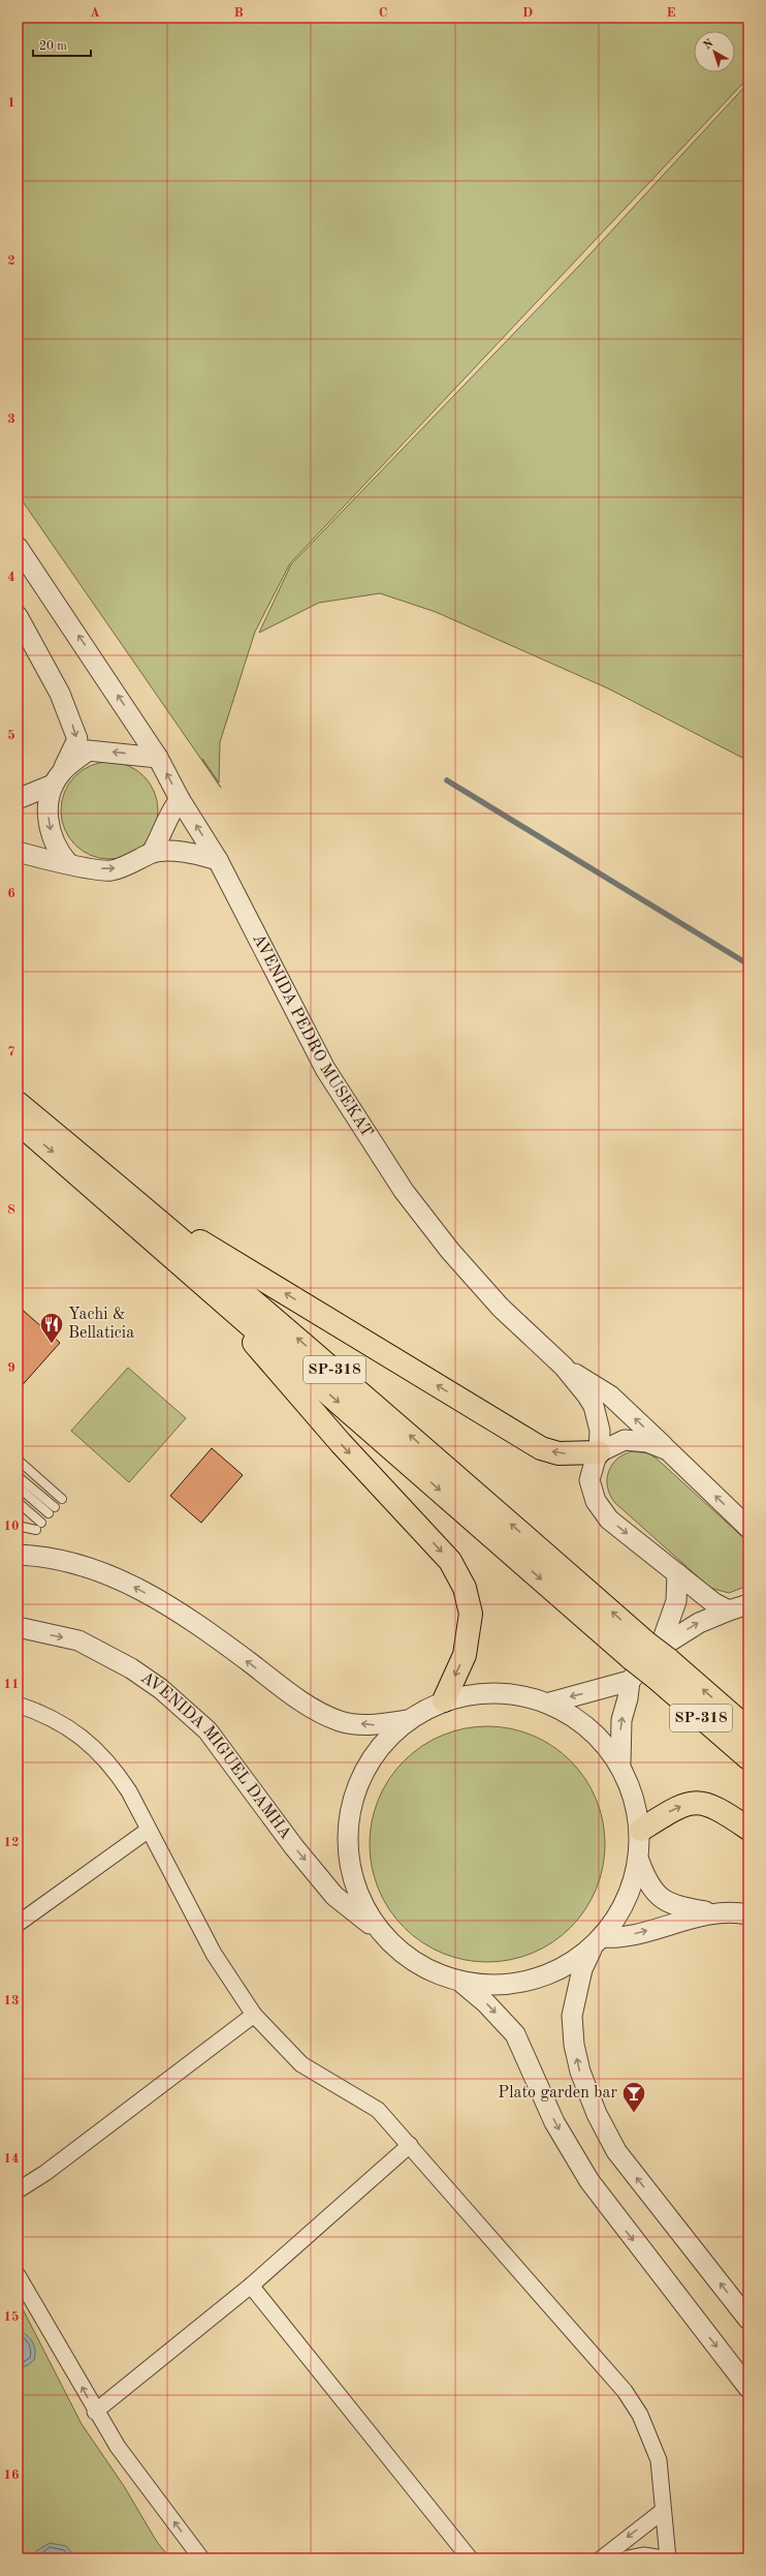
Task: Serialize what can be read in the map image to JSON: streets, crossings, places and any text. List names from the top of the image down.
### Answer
{
  "streets": {
    "highway": ["SP-318"],
    "street": ["AVENIDA PEDRO MUSEKAT", "AVENIDA MIGUEL DAMHA"]
  },
  "places": {
    "restaurant": ["Yachi & Bellaticia"],
    "bar": ["Plato garden bar"]
  },
  "scale_bar": "20 m",
  "north": "top left",
  "grid": {
    "columns": [
      "A",
      "B",
      "C",
      "D",
      "E"
    ],
    "rows": [
      "1",
      "2",
      "3",
      "4",
      "5",
      "6",
      "7",
      "8",
      "9",
      "10",
      "11",
      "12",
      "13",
      "14",
      "15",
      "16"
    ]
  }
}
